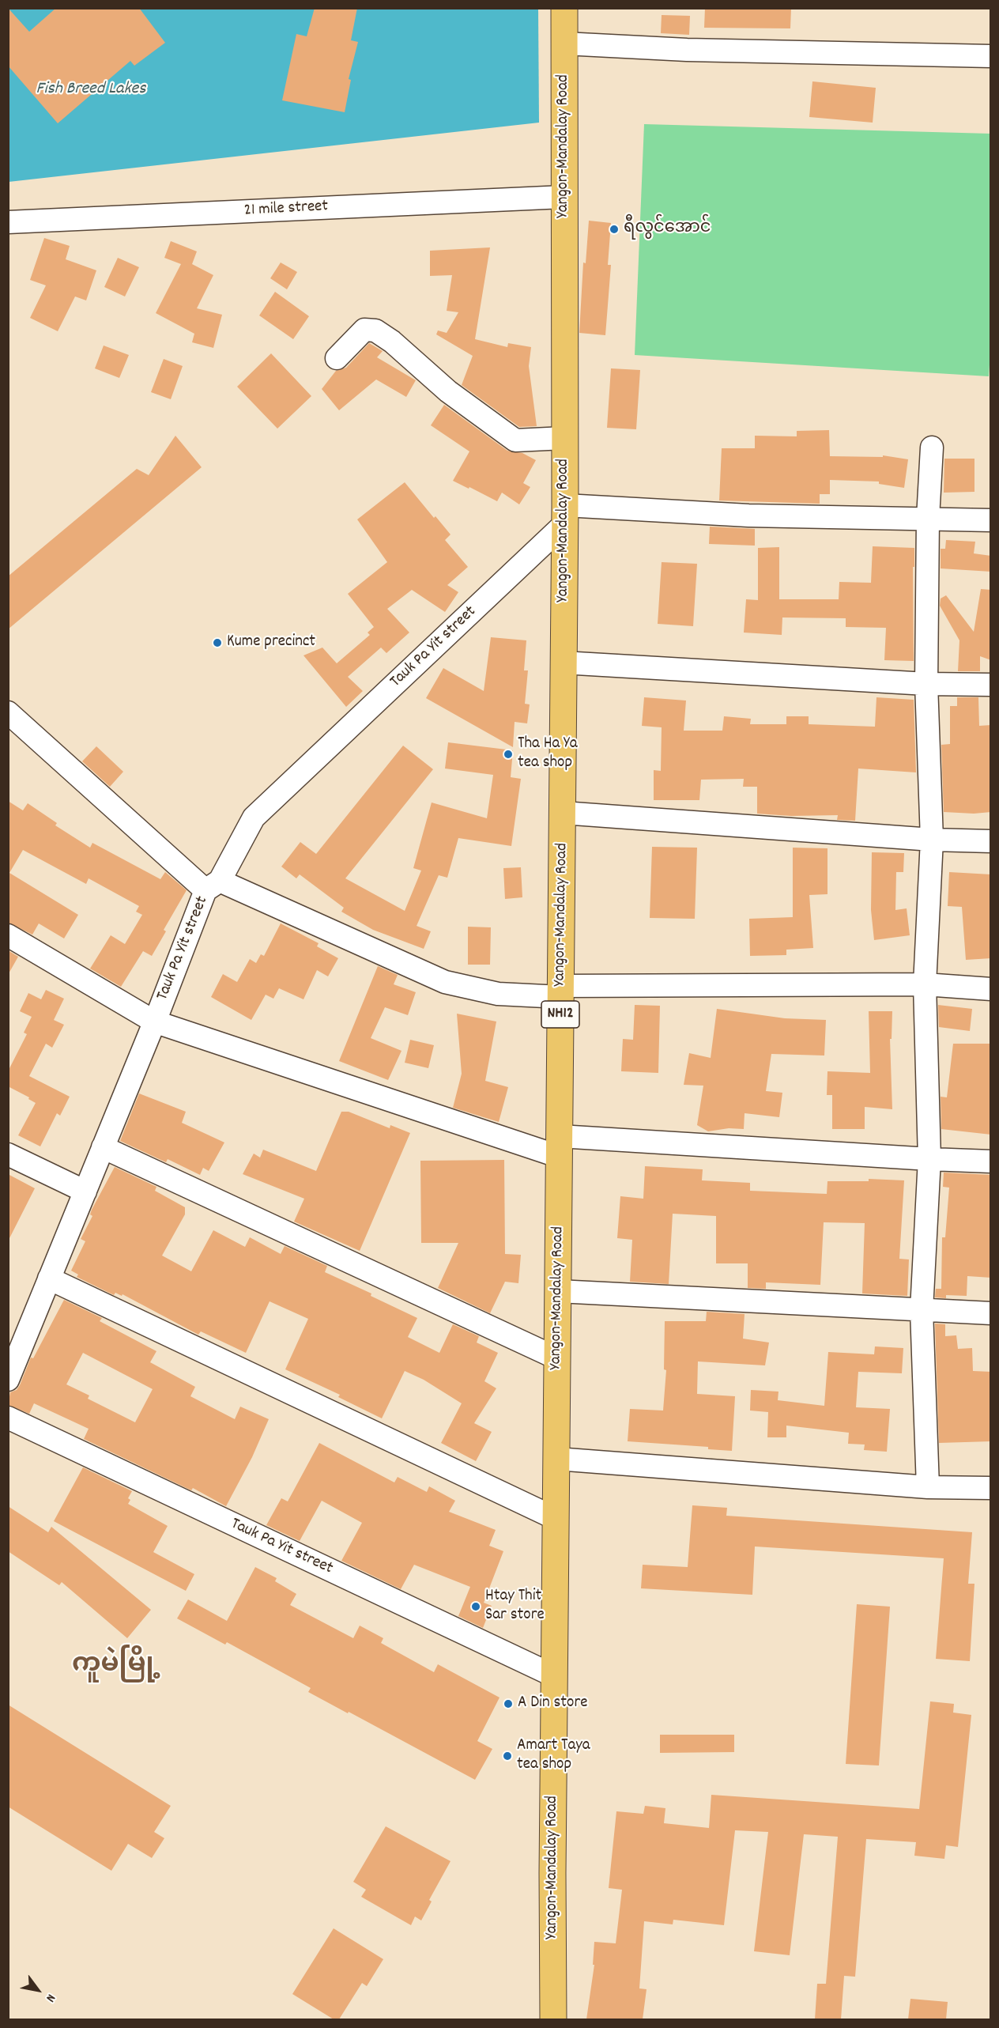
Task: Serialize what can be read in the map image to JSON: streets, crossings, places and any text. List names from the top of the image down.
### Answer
{
  "streets": {
    "highway": ["Yangon-Mandalay Road", "NH12"],
    "street": ["21 mile street", "Tauk Pa Yit street"]
  },
  "crossings": [
    ["Yangon-Mandalay Road", "21 mile street"],
    ["Yangon-Mandalay Road", "Tauk Pa Yit street"]
  ],
  "districts": ["ကူမဲမြို့"],
  "water": ["Fish Breed Lakes"],
  "places": [
    "ရီလွင်အောင်",
    "Kume precinct",
    "Tha Ha Ya tea shop",
    "Htay Thit Sar store",
    "A Din store",
    "Amart Taya tea shop"
  ],
  "north": "bottom right"
}
